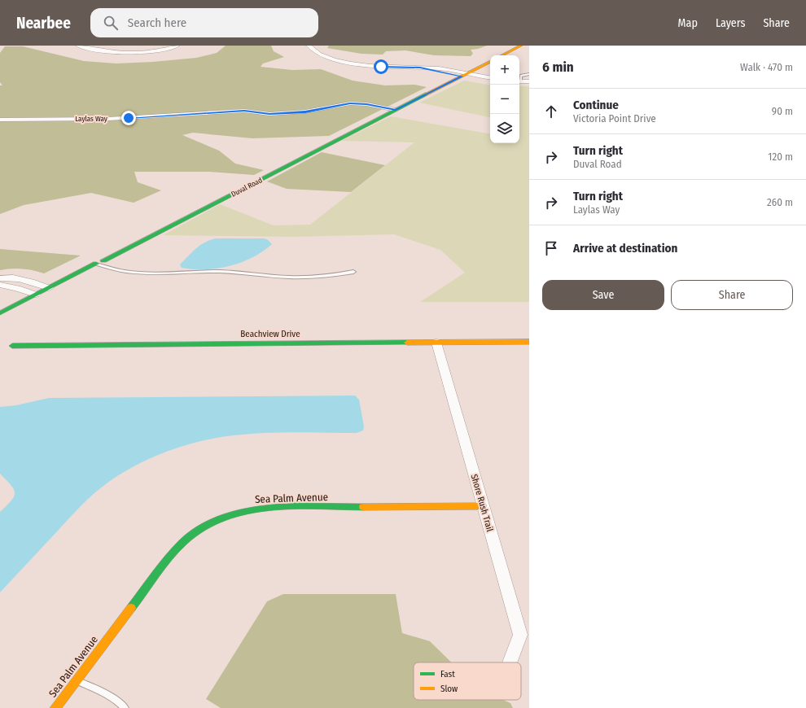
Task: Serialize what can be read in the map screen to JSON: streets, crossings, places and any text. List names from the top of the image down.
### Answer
{
  "streets": {
    "main road": ["Duval Road", "Beachview Drive", "Sea Palm Avenue"],
    "street": ["Laylas Way", "Shore Rush Trail"]
  },
  "crossings": [
    ["Laylas Way", "Duval Road"],
    ["Beachview Drive", "Shore Rush Trail"],
    ["Sea Palm Avenue", "Shore Rush Trail"]
  ],
  "legend": ["Fast", "Slow"],
  "page": {
    "header": "Nearbee",
    "search": "Search here",
    "nav": ["Map", "Layers", "Share"],
    "heading": ["6 min", "Walk · 470 m"],
    "map_buttons": ["+", "−"],
    "list": [
      ["Continue", "Victoria Point Drive", "90 m"],
      ["Turn right", "Duval Road", "120 m"],
      ["Turn right", "Laylas Way", "260 m"],
      "Arrive at destination"
    ],
    "buttons": ["Save", "Share"]
  }
}
